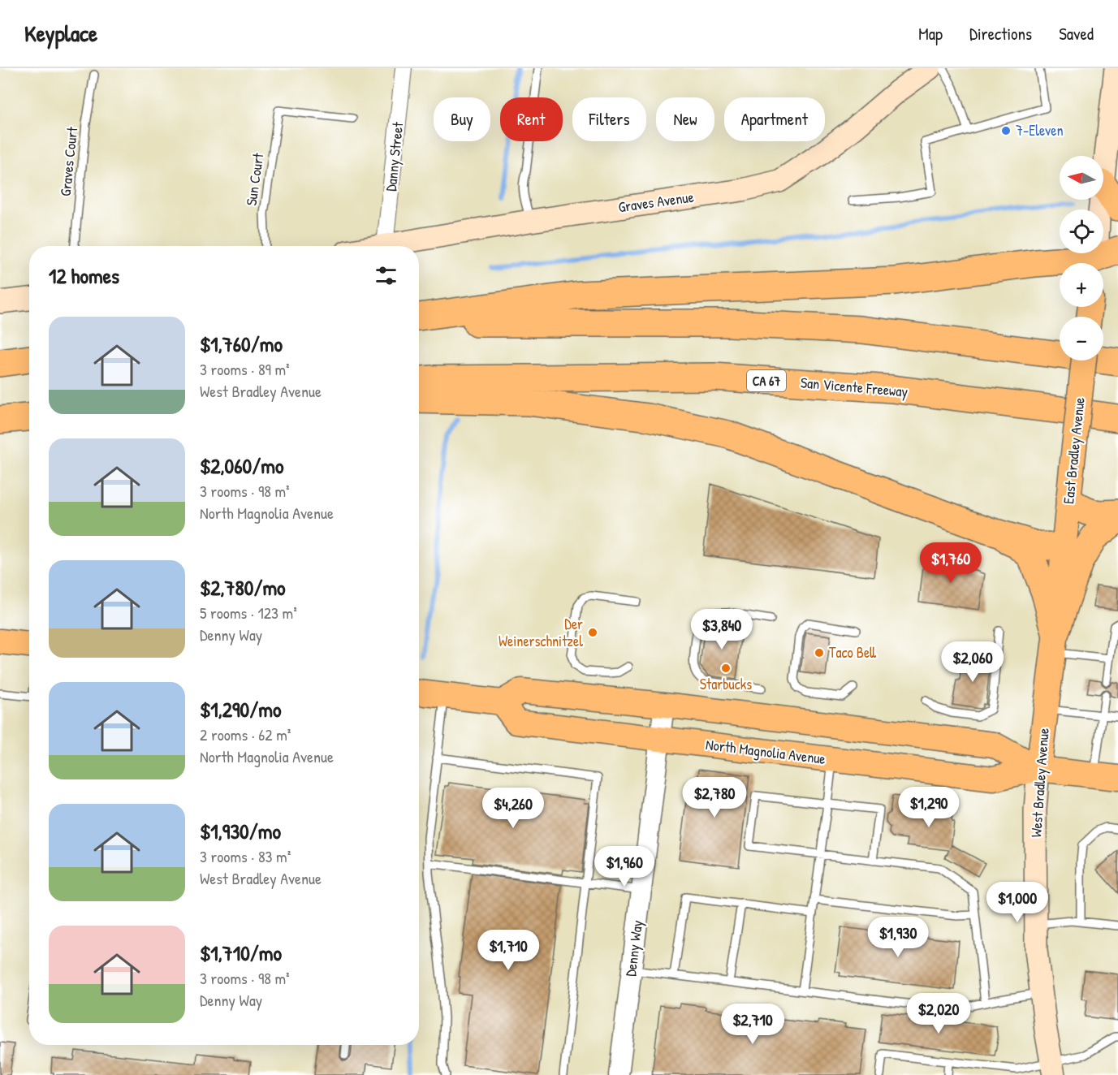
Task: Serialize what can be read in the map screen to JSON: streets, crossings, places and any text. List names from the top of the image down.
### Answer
{
  "streets": {
    "highway": ["CA 67", "San Vicente Freeway"],
    "main road": [
      "Graves Avenue",
      "East Bradley Avenue",
      "North Magnolia Avenue",
      "West Bradley Avenue"
    ],
    "street": ["Danny Street", "Denny Way"],
    "lane": ["Graves Court", "Sun Court"]
  },
  "crossings": [
    ["Danny Street", "Graves Avenue"],
    ["East Bradley Avenue", "West Bradley Avenue"],
    ["North Magnolia Avenue", "West Bradley Avenue"],
    ["North Magnolia Avenue", "Denny Way"]
  ],
  "places": [
    "7-Eleven",
    "Der Weinerschnitzel",
    "Taco Bell",
    "Starbucks"
  ],
  "north": "left",
  "page": {
    "header": "Keyplace",
    "nav": ["Map", "Directions", "Saved"],
    "chip": [
      "Buy",
      "Rent",
      "Filters",
      "New",
      "Apartment"
    ],
    "map_buttons": ["+", "−"],
    "heading": "12 homes",
    "list": [
      {
        "name": "$1,760/mo",
        "note": "3 rooms · 89 m² · West Bradley Avenue"
      },
      {
        "name": "$2,060/mo",
        "note": "3 rooms · 98 m² · North Magnolia Avenue"
      },
      {
        "name": "$2,780/mo",
        "note": "5 rooms · 123 m² · Denny Way"
      },
      {
        "name": "$1,290/mo",
        "note": "2 rooms · 62 m² · North Magnolia Avenue"
      },
      {
        "name": "$1,930/mo",
        "note": "3 rooms · 83 m² · West Bradley Avenue"
      },
      {
        "name": "$1,710/mo",
        "note": "3 rooms · 98 m² · Denny Way"
      }
    ],
    "price": [
      "$1,760",
      "$3,840",
      "$2,060",
      "$2,780",
      "$1,290",
      "$4,260",
      "$1,960",
      "$1,000",
      "$1,930",
      "$1,710",
      "$2,020",
      "$2,710"
    ]
  }
}
